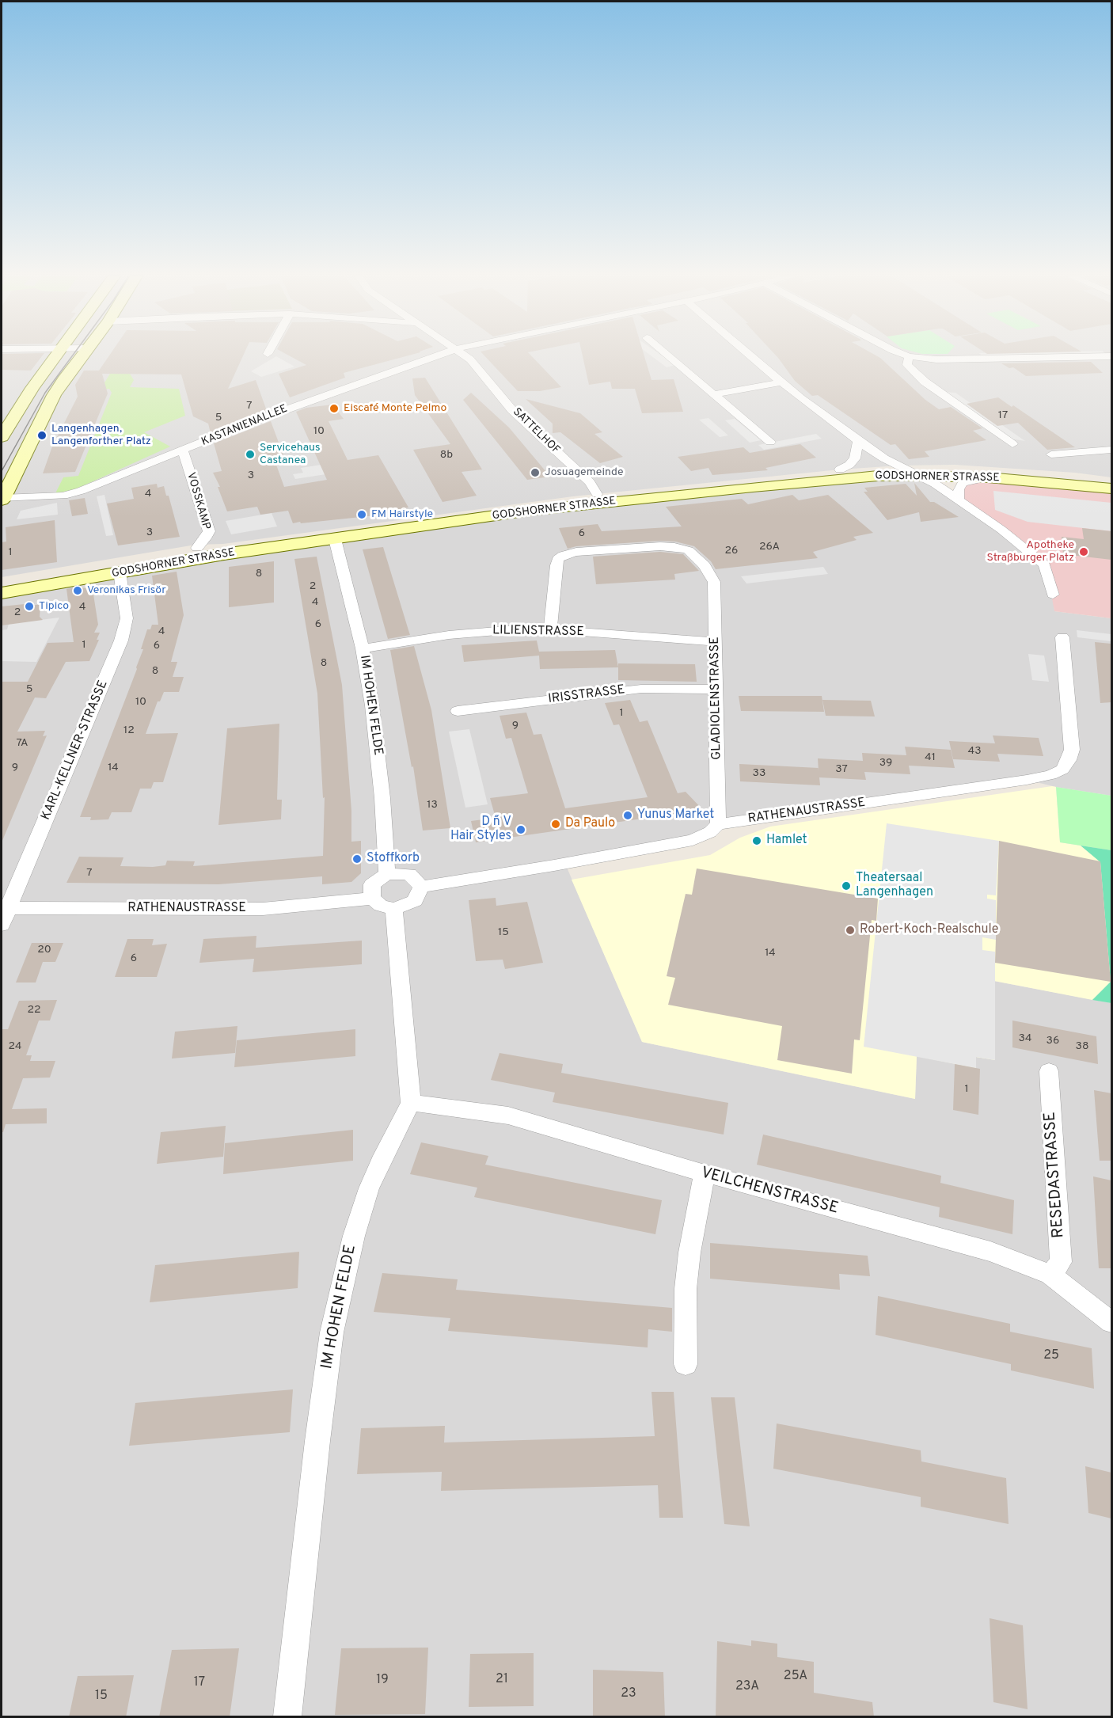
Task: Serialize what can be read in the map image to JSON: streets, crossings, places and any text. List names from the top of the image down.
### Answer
{
  "streets": {
    "main road": ["GODSHORNER STRASSE"],
    "street": [
      "KASTANIENALLEE",
      "SATTELHOF",
      "VOSSKAMP",
      "LILIENSTRASSE",
      "IRISSTRASSE",
      "GLADIOLENSTRASSE",
      "IM HOHEN FELDE",
      "KARL-KELLNER-STRASSE",
      "RATHENAUSTRASSE",
      "RESEDASTRASSE",
      "VEILCHENSTRASSE"
    ]
  },
  "crossings": [
    ["KASTANIENALLEE", "VOSSKAMP"],
    ["SATTELHOF", "GODSHORNER STRASSE"],
    ["GODSHORNER STRASSE", "VOSSKAMP"],
    ["GODSHORNER STRASSE", "IM HOHEN FELDE"],
    ["GODSHORNER STRASSE", "KARL-KELLNER-STRASSE"],
    ["LILIENSTRASSE", "GLADIOLENSTRASSE"],
    ["LILIENSTRASSE", "IM HOHEN FELDE"],
    ["IRISSTRASSE", "GLADIOLENSTRASSE"],
    ["GLADIOLENSTRASSE", "RATHENAUSTRASSE"],
    ["IM HOHEN FELDE", "RATHENAUSTRASSE"],
    ["IM HOHEN FELDE", "VEILCHENSTRASSE"],
    ["KARL-KELLNER-STRASSE", "RATHENAUSTRASSE"],
    ["RESEDASTRASSE", "VEILCHENSTRASSE"]
  ],
  "places": [
    "Eiscafé Monte Pelmo",
    "Langenhagen, Langenforther Platz",
    "Servicehaus Castanea",
    "Josuagemeinde",
    "FM Hairstyle",
    "Apotheke Straßburger Platz",
    "Veronikas Frisör",
    "Tipico",
    "Yunus Market",
    "Da Paulo",
    "D ´n´ V Hair Styles",
    "Hamlet",
    "Stoffkorb",
    "Theatersaal Langenhagen",
    "Robert-Koch-Realschule"
  ],
  "house_numbers": [
    "7",
    "17",
    "5",
    "10",
    "8b",
    "3",
    "4",
    "3",
    "6",
    "26A",
    "26",
    "1",
    "8",
    "2",
    "4",
    "4",
    "2",
    "6",
    "4",
    "1",
    "6",
    "8",
    "8",
    "5",
    "10",
    "1",
    "9",
    "12",
    "7A",
    "43",
    "41",
    "39",
    "9",
    "14",
    "37",
    "33",
    "13",
    "7",
    "15",
    "20",
    "14",
    "6",
    "22",
    "34",
    "36",
    "24",
    "38",
    "1",
    "25",
    "25A",
    "21",
    "19",
    "17",
    "23A",
    "23",
    "15"
  ]
}
